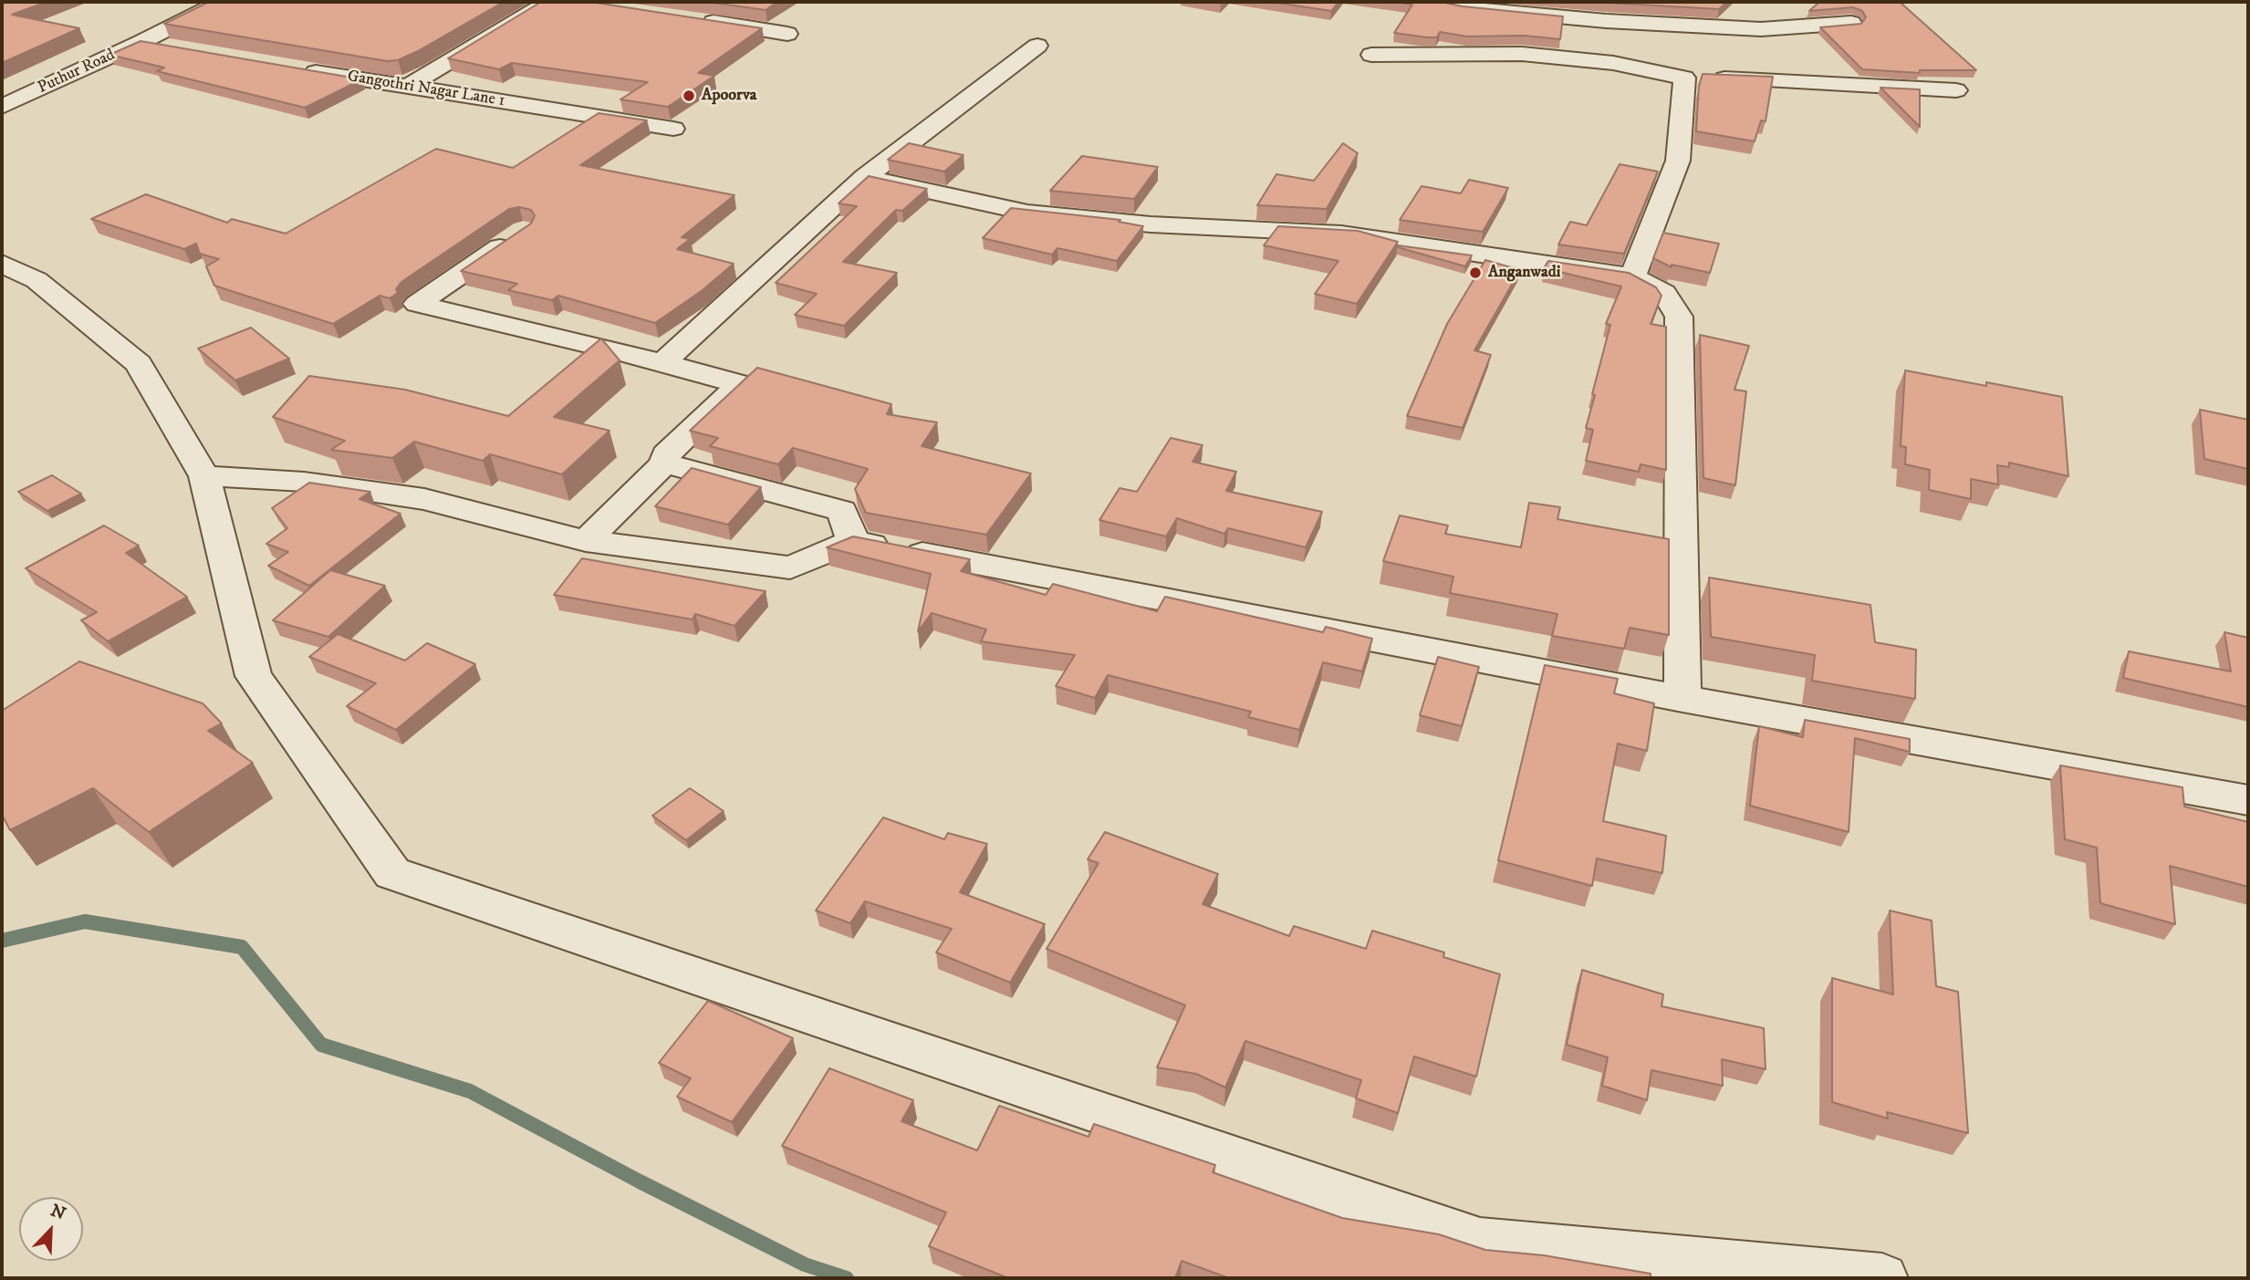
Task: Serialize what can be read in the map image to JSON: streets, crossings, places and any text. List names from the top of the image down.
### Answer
{
  "streets": {
    "street": ["Puthur Road", "Gangothri Nagar Lane 1"]
  },
  "places": ["Apoorva", "Anganwadi"],
  "north": "top right"
}
